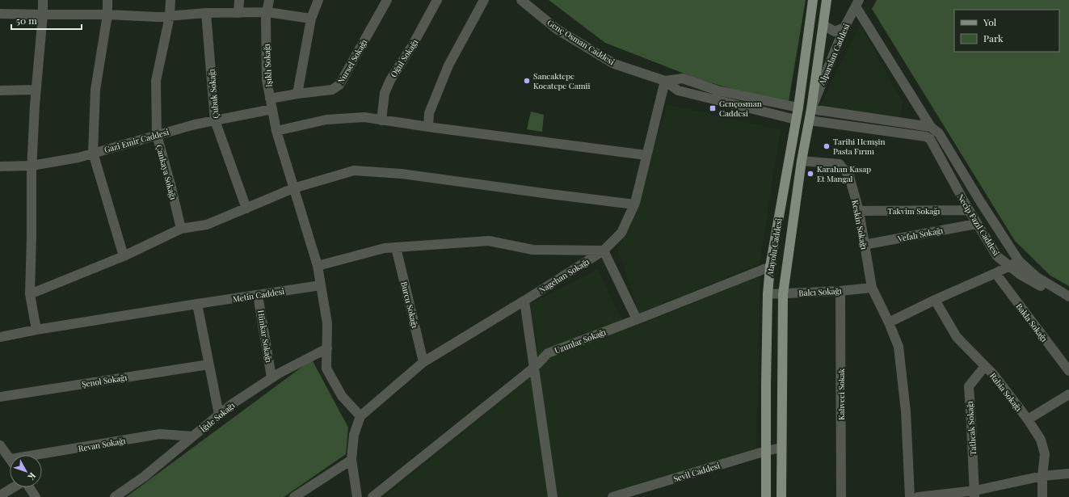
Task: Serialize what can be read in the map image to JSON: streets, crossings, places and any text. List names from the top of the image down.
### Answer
{
  "streets": {
    "main road": ["Atayolu Caddesi"],
    "street": [
      "Genç Osman Caddesi",
      "Alparslan Caddesi",
      "Oğul Sokağı",
      "Nursel Sokağı",
      "Işıklı Sokağı",
      "Çubuk Sokağı",
      "Gazi Emir Caddesi",
      "Çankaya Sokağı",
      "Takvim Sokağı",
      "Keskin Sokağı",
      "Necip Fazıl Caddesi",
      "Vefalı Sokağı",
      "Nagehan Sokağı",
      "Balcı Sokağı",
      "Metin Caddesi",
      "Burcu Sokağı",
      "Bakla Sokağı",
      "Hünkar Sokağı",
      "Uzunlar Sokağı",
      "Şenol Sokağı",
      "Rabia Sokağı",
      "Kahveci Sokak",
      "İğde Sokağı",
      "Tatlıcak Sokağı",
      "Revan Sokağı",
      "Sevil Caddesi"
    ]
  },
  "crossings": [
    ["Genç Osman Caddesi", "Atayolu Caddesi"],
    ["Genç Osman Caddesi", "Nagehan Sokağı"],
    ["Alparslan Caddesi", "Necip Fazıl Caddesi"],
    ["Alparslan Caddesi", "Atayolu Caddesi"],
    ["Nursel Sokağı", "Işıklı Sokağı"],
    ["Işıklı Sokağı", "Gazi Emir Caddesi"],
    ["Işıklı Sokağı", "Nagehan Sokağı"],
    ["Işıklı Sokağı", "Metin Caddesi"],
    ["Işıklı Sokağı", "İğde Sokağı"],
    ["Çubuk Sokağı", "Gazi Emir Caddesi"],
    ["Gazi Emir Caddesi", "Çankaya Sokağı"],
    ["Takvim Sokağı", "Keskin Sokağı"],
    ["Takvim Sokağı", "Necip Fazıl Caddesi"],
    ["Keskin Sokağı", "Vefalı Sokağı"],
    ["Keskin Sokağı", "Atayolu Caddesi"],
    ["Keskin Sokağı", "Balcı Sokağı"],
    ["Necip Fazıl Caddesi", "Vefalı Sokağı"],
    ["Atayolu Caddesi", "Balcı Sokağı"],
    ["Atayolu Caddesi", "Uzunlar Sokağı"],
    ["Atayolu Caddesi", "Sevil Caddesi"],
    ["Nagehan Sokağı", "Burcu Sokağı"],
    ["Balcı Sokağı", "Kahveci Sokak"],
    ["Metin Caddesi", "Hünkar Sokağı"],
    ["Hünkar Sokağı", "İğde Sokağı"],
    ["Rabia Sokağı", "Tatlıcak Sokağı"],
    ["İğde Sokağı", "Revan Sokağı"]
  ],
  "places": {
    "other": ["Sancaktepe Kocatepe Camii", "Tarihi Hemşin Pasta Fırını", "Karahan Kasap Et Mangal"],
    "transit": ["Gençosman Caddesi"]
  },
  "legend": ["Yol", "Park"],
  "scale_bar": "50 m",
  "north": "bottom right"
}
